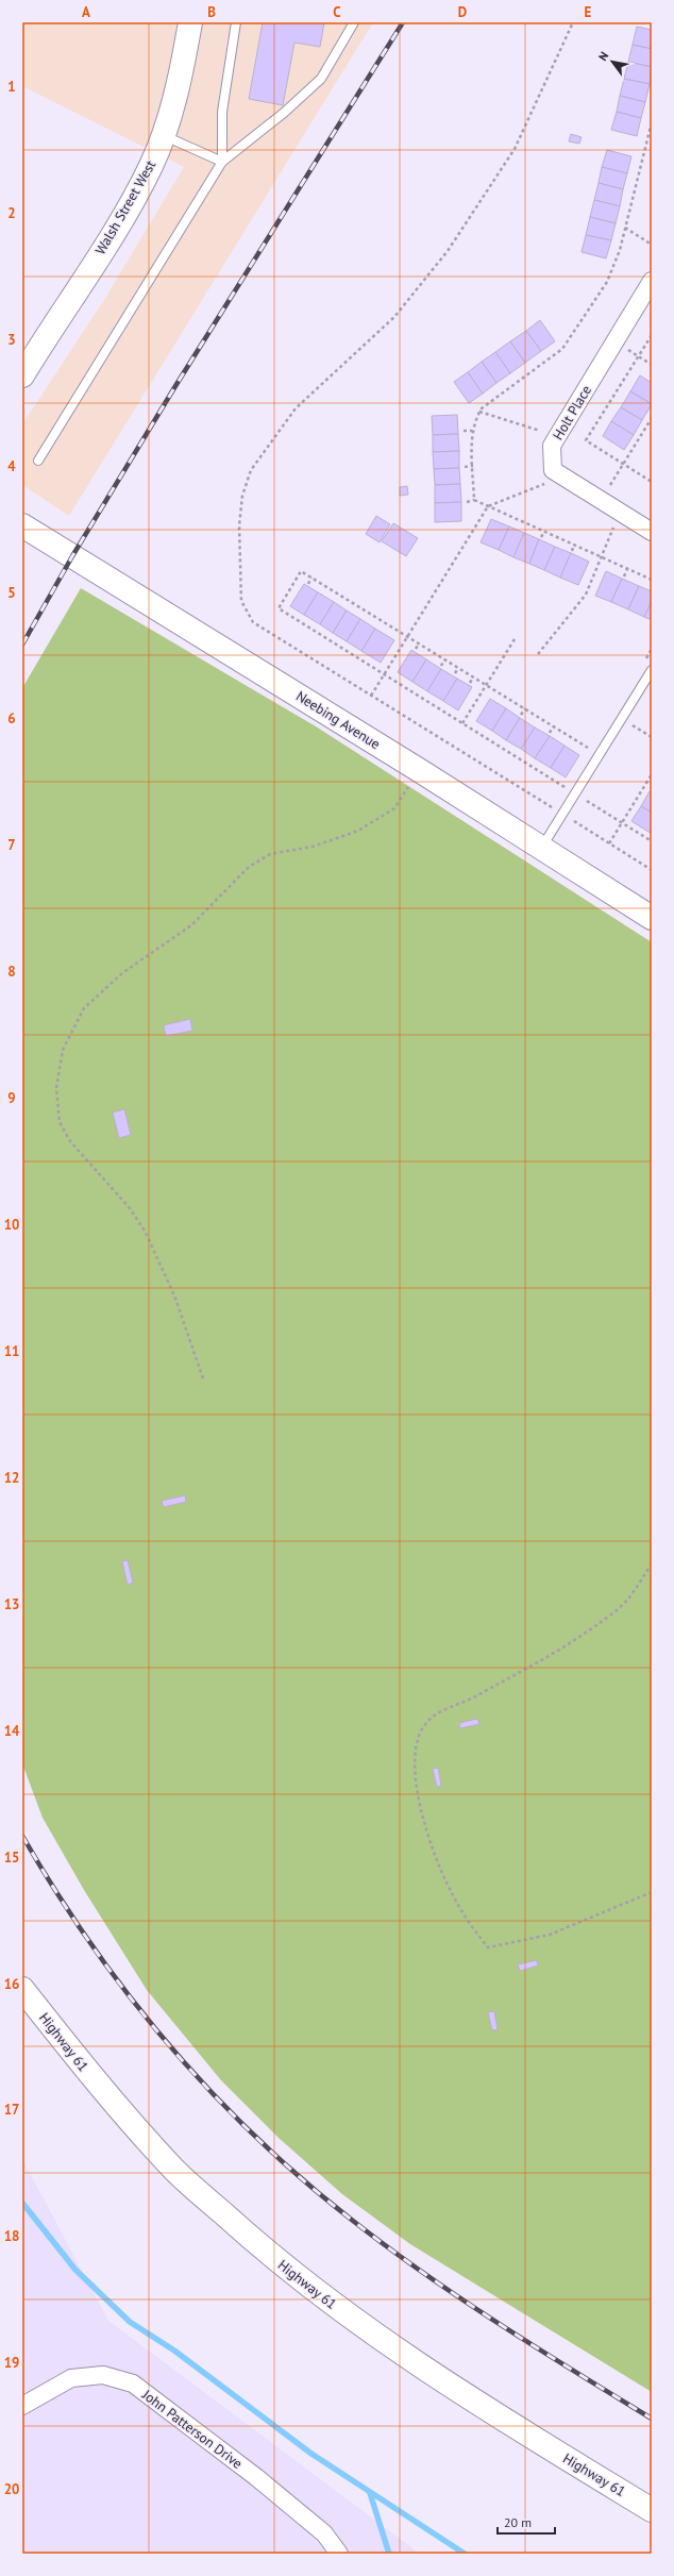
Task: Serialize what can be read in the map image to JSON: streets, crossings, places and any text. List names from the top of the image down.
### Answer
{
  "streets": {
    "main road": ["Walsh Street West", "Neebing Avenue", "Highway 61"],
    "street": ["Holt Place", "John Patterson Drive"]
  },
  "scale_bar": "20 m",
  "north": "top left",
  "grid": {
    "columns": [
      "A",
      "B",
      "C",
      "D",
      "E"
    ],
    "rows": [
      "1",
      "2",
      "3",
      "4",
      "5",
      "6",
      "7",
      "8",
      "9",
      "10",
      "11",
      "12",
      "13",
      "14",
      "15",
      "16",
      "17",
      "18",
      "19",
      "20"
    ]
  }
}
